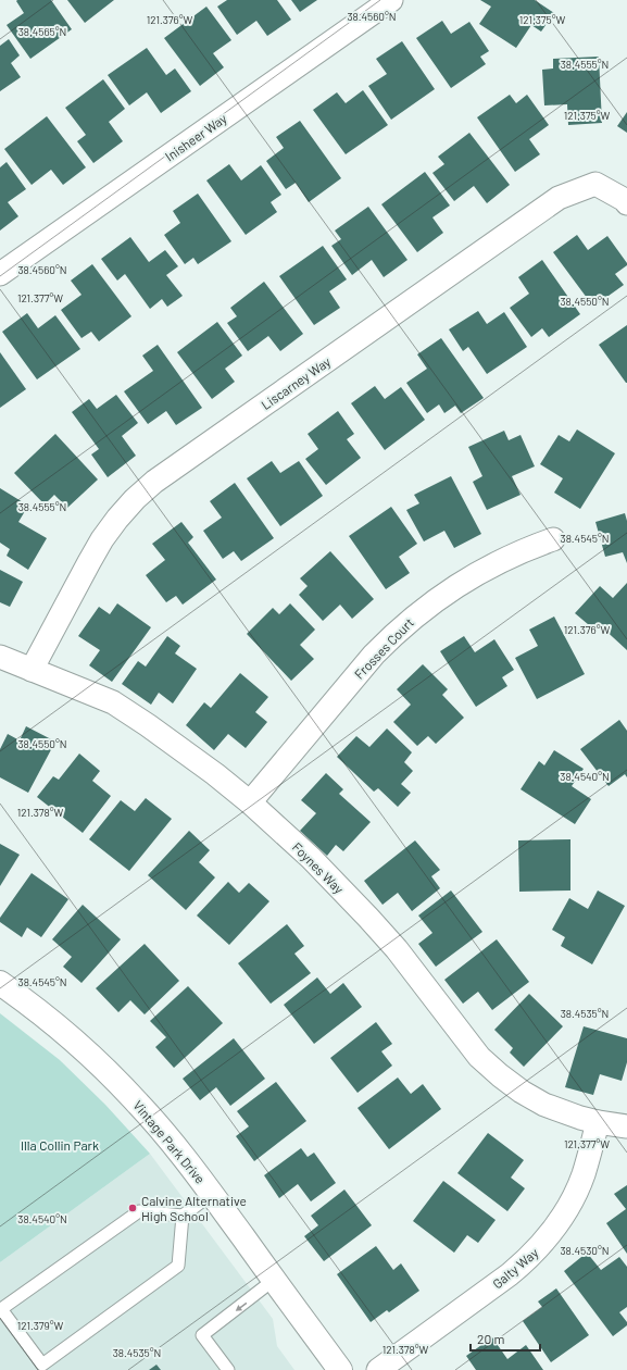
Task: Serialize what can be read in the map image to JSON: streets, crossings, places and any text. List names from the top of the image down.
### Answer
{
  "streets": {
    "street": [
      "Inisheer Way",
      "Liscarney Way",
      "Frosses Court",
      "Foynes Way",
      "Vintage Park Drive",
      "Galty Way"
    ]
  },
  "crossings": [
    ["Liscarney Way", "Foynes Way"],
    ["Frosses Court", "Foynes Way"],
    ["Foynes Way", "Galty Way"]
  ],
  "parks": ["Illa Collin Park"],
  "places": ["Calvine Alternative High School"],
  "scale_bar": "20 m",
  "coordinates": [
    "38.4560°N",
    "121.376°W",
    "121.375°W",
    "38.4565°N",
    "38.4555°N",
    "121.377°W",
    "38.4550°N",
    "38.4545°N",
    "38.4540°N",
    "121.378°W",
    "38.4535°N",
    "38.4530°N",
    "121.379°W"
  ]
}
